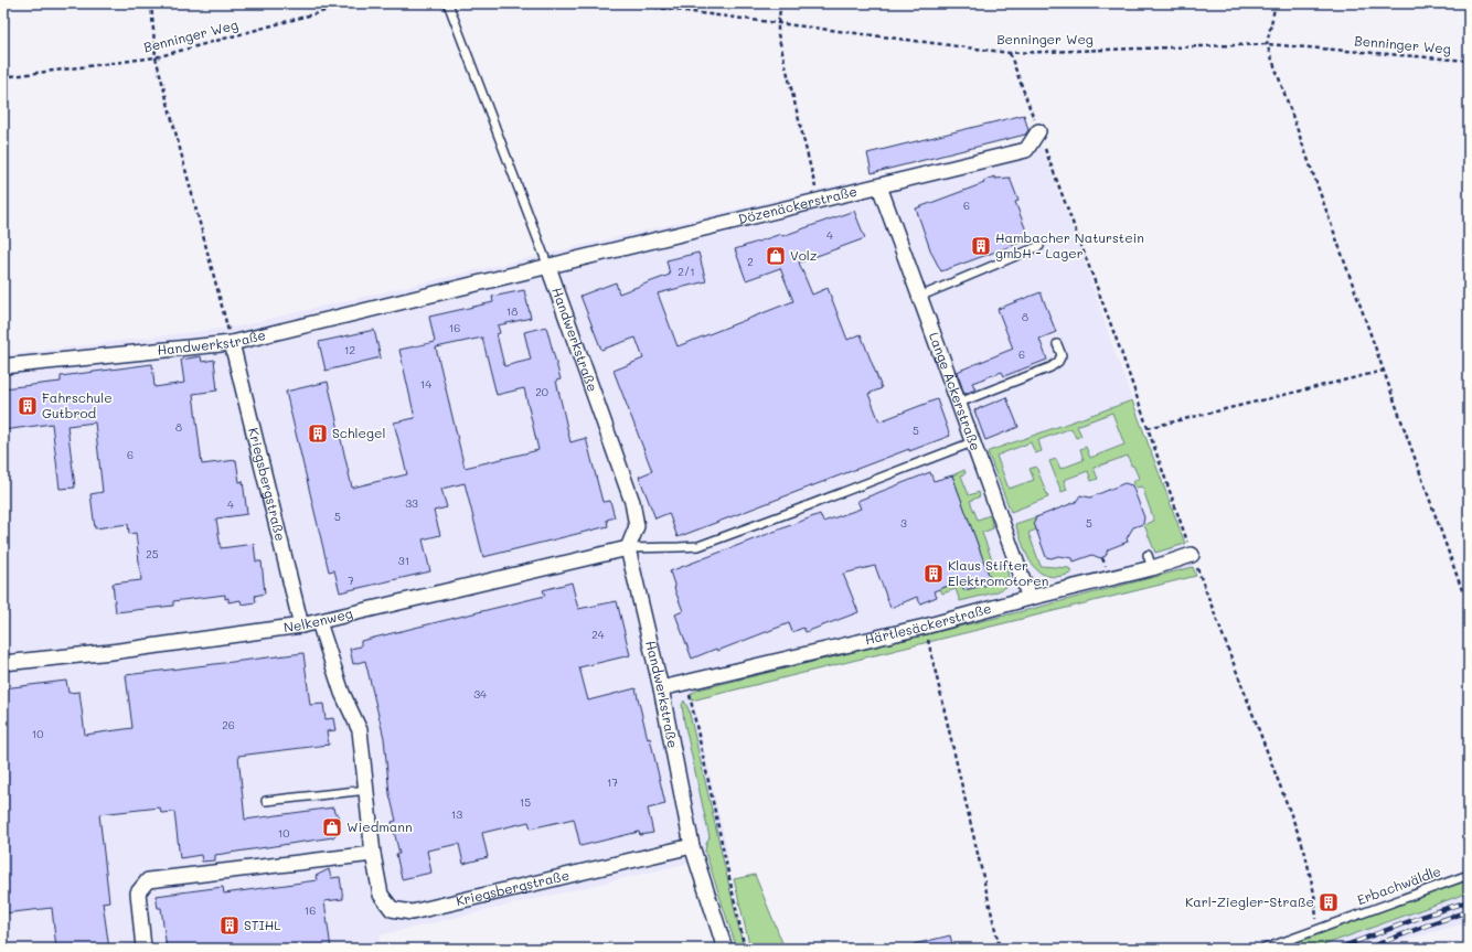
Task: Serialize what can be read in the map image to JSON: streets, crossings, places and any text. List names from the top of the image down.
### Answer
{
  "streets": {
    "street": [
      "Dözenäckerstraße",
      "Handwerkstraße",
      "Lange Äckerstraße",
      "Kriegsbergstraße",
      "Nelkenweg",
      "Härtlesäckerstraße"
    ],
    "lane": ["Erbachwäldle"],
    "path": ["Benninger Weg"]
  },
  "crossings": [
    ["Dözenäckerstraße", "Handwerkstraße"],
    ["Dözenäckerstraße", "Lange Äckerstraße"],
    ["Handwerkstraße", "Kriegsbergstraße"],
    ["Handwerkstraße", "Nelkenweg"],
    ["Handwerkstraße", "Härtlesäckerstraße"],
    ["Lange Äckerstraße", "Härtlesäckerstraße"],
    ["Kriegsbergstraße", "Nelkenweg"]
  ],
  "places": {
    "building": [
      "Hambacher Naturstein gmbH - Lager",
      "Fahrschule Gutbrod",
      "Schlegel",
      "Klaus Stifter Elektromotoren",
      "Karl-Ziegler-Straße",
      "STIHL"
    ],
    "shop": ["Volz", "Wiedmann"]
  },
  "house_numbers": [
    "6",
    "4",
    "2",
    "2/1",
    "18",
    "8",
    "16",
    "12",
    "6",
    "14",
    "20",
    "8",
    "5",
    "6",
    "33",
    "4",
    "5",
    "3",
    "5",
    "25",
    "31",
    "7",
    "24",
    "34",
    "26",
    "10",
    "17",
    "15",
    "13",
    "10",
    "16"
  ]
}
